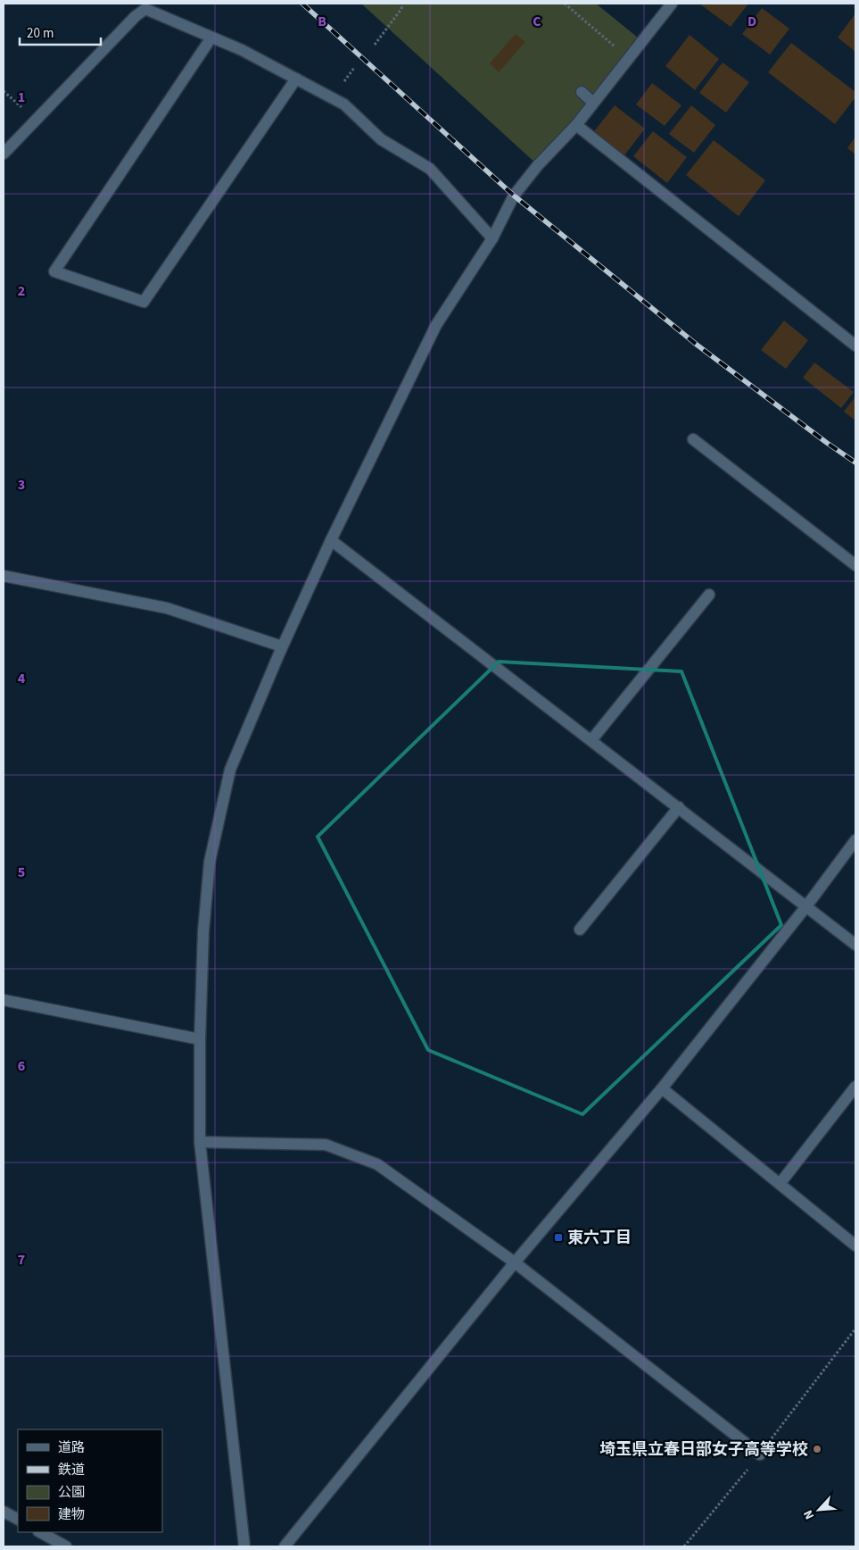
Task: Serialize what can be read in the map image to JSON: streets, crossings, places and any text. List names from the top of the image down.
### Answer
{
  "places": {
    "transit": ["東六丁目"],
    "other": ["埼玉県立春日部女子高等学校"]
  },
  "legend": [
    "道路",
    "鉄道",
    "公園",
    "建物"
  ],
  "scale_bar": "20 m",
  "north": "bottom left",
  "grid": {
    "columns": ["B", "C", "D"],
    "rows": [
      "1",
      "2",
      "3",
      "4",
      "5",
      "6",
      "7"
    ]
  }
}
